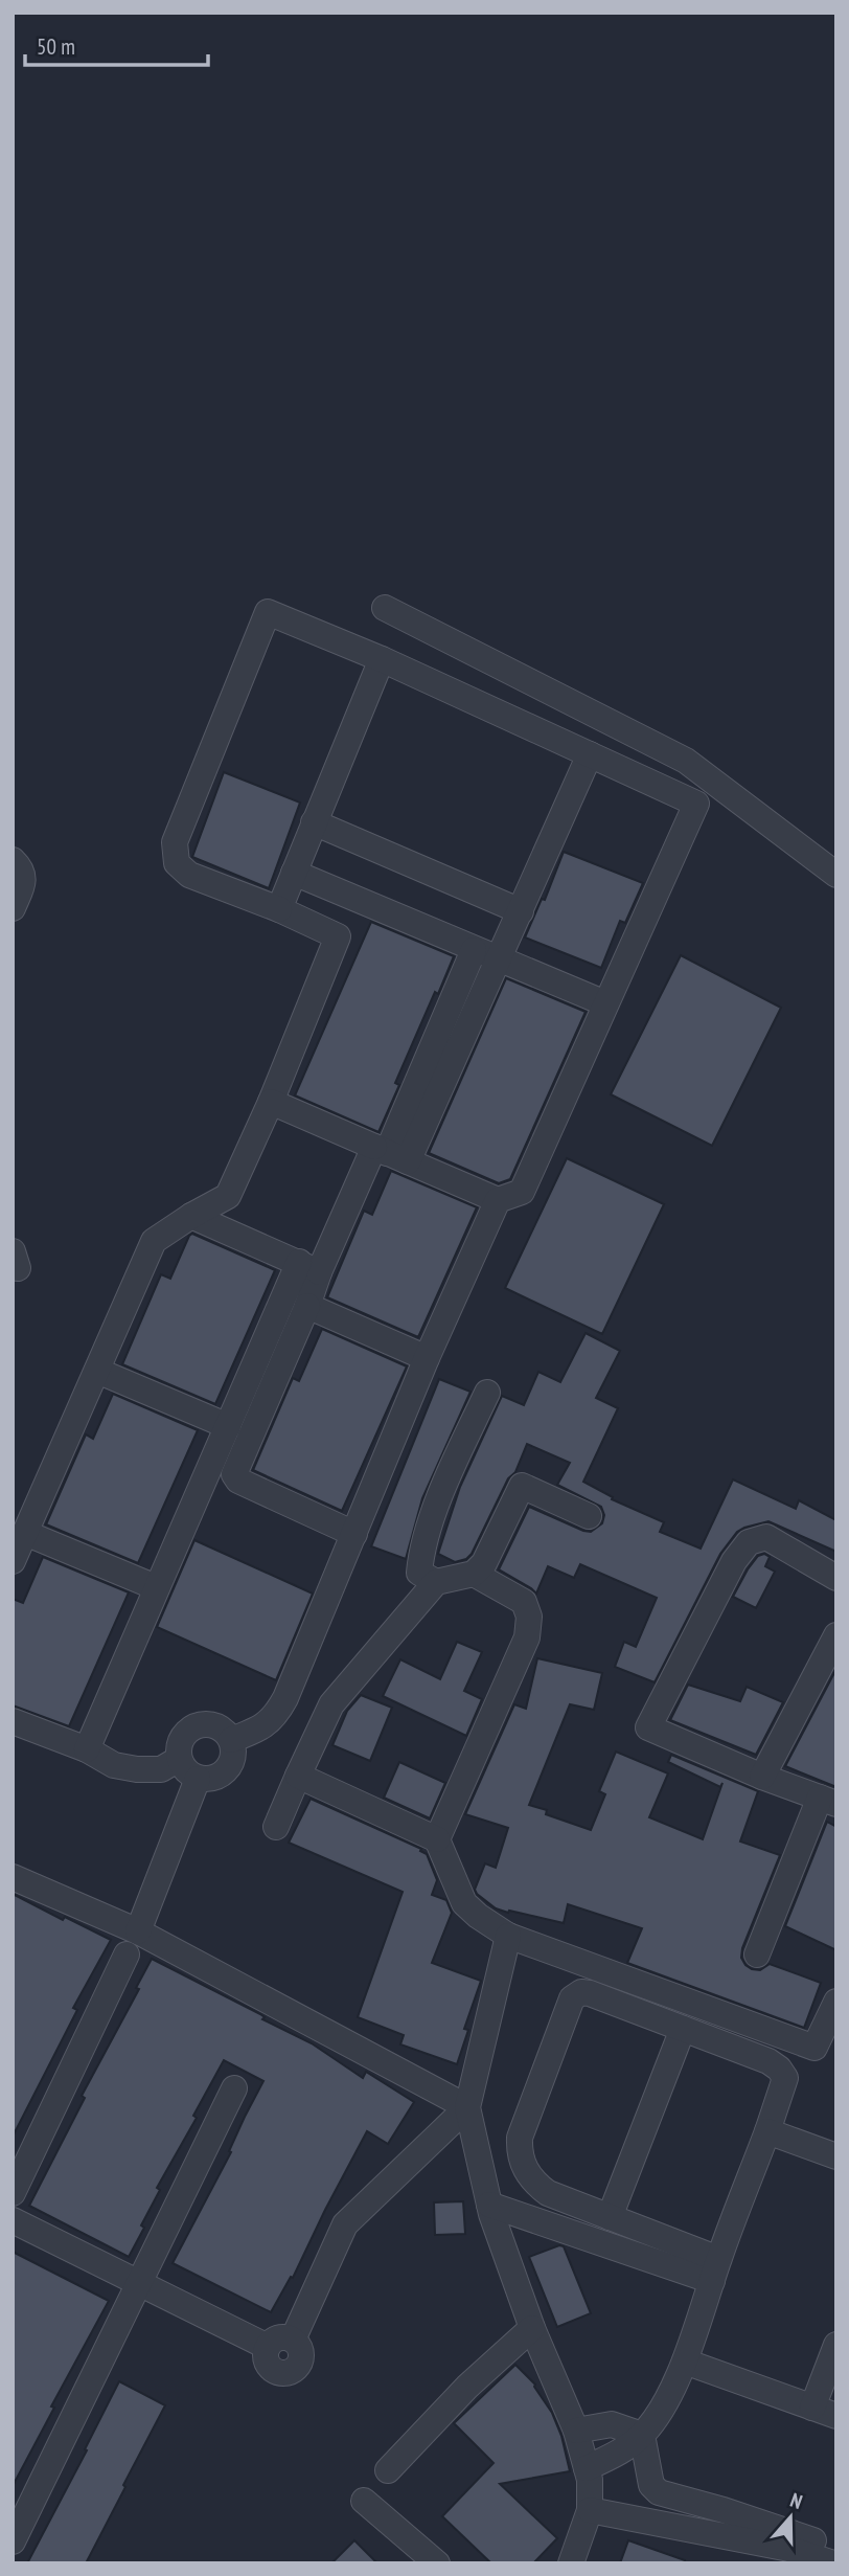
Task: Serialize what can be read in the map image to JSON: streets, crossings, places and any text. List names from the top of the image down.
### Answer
{
  "scale_bar": "50 m",
  "north": "top"
}
